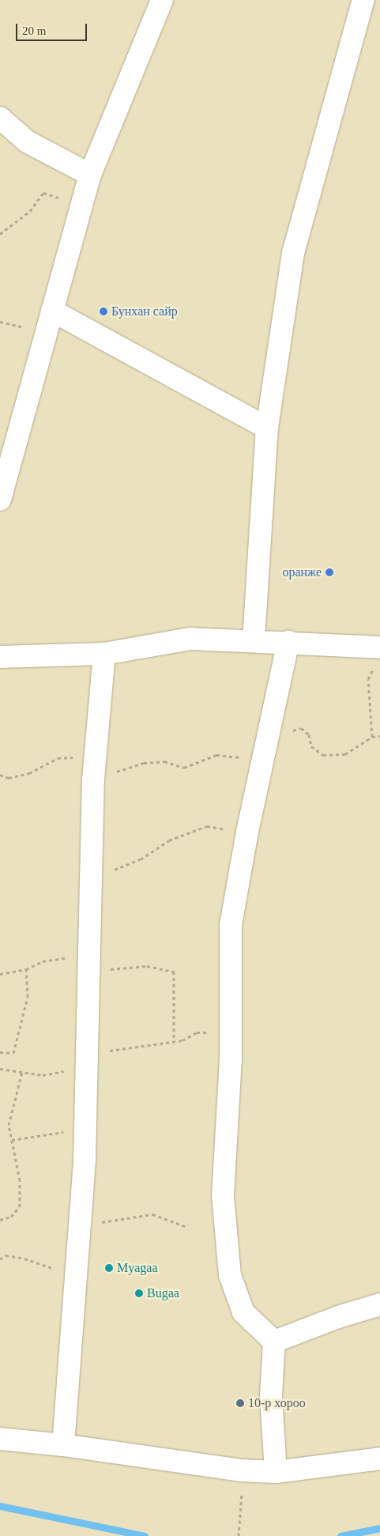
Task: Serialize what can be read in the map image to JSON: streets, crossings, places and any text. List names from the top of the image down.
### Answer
{
  "places": [
    "Бунхан сайр",
    "оранже",
    "Myagaa",
    "Bugaa",
    "10-р хороо"
  ],
  "scale_bar": "20 m"
}
